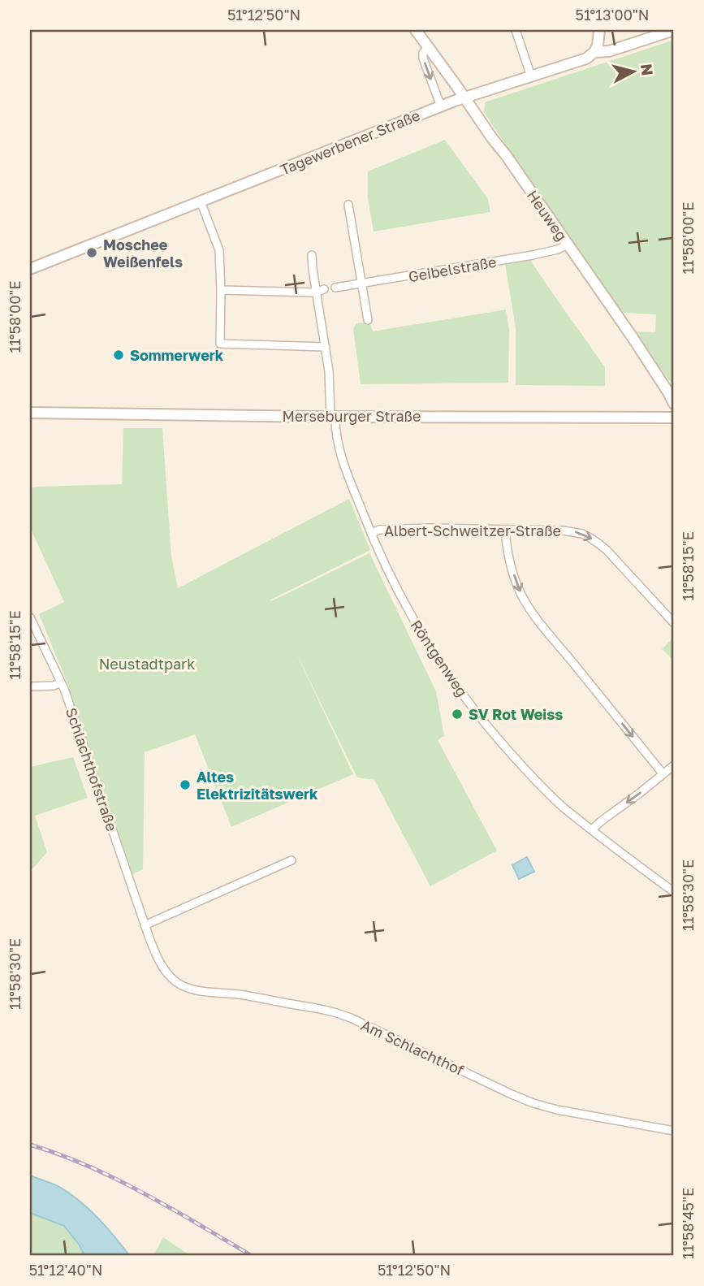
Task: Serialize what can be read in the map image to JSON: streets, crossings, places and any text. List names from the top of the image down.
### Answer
{
  "streets": {
    "street": [
      "Tagewerbener Straße",
      "Heuweg",
      "Geibelstraße",
      "Merseburger Straße",
      "Albert-Schweitzer-Straße",
      "Röntgenweg",
      "Schlachthofstraße",
      "Am Schlachthof"
    ]
  },
  "crossings": [
    ["Tagewerbener Straße", "Heuweg"],
    ["Heuweg", "Geibelstraße"],
    ["Merseburger Straße", "Röntgenweg"],
    ["Albert-Schweitzer-Straße", "Röntgenweg"],
    ["Schlachthofstraße", "Am Schlachthof"]
  ],
  "one_way": ["Albert-Schweitzer-Straße"],
  "parks": ["Neustadtpark"],
  "places": [
    "Moschee Weißenfels",
    "Sommerwerk",
    "SV Rot Weiss",
    "Altes Elektrizitätswerk"
  ],
  "north": "right",
  "coordinates": [
    "51°12'50\"N",
    "51°13'00\"N",
    "11°58'00\"E",
    "11°58'15\"E",
    "11°58'30\"E",
    "11°58'45\"E",
    "51°12'40\"N"
  ]
}
